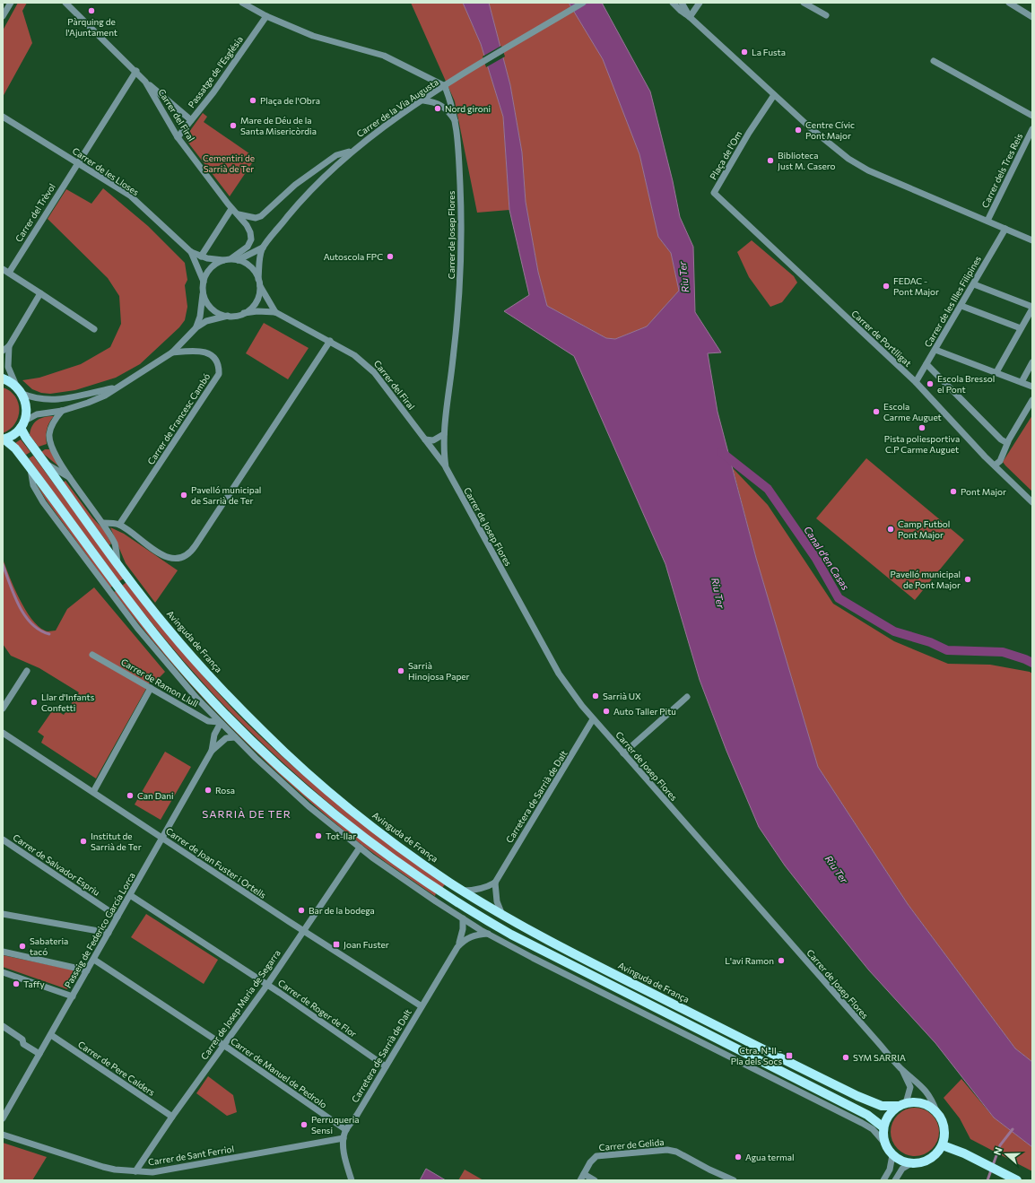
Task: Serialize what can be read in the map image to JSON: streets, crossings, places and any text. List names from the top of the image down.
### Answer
{
  "streets": {
    "main road": ["Avinguda de França"],
    "street": [
      "Passatge de l'Església",
      "Carrer de la Via Augusta",
      "Carrer del Firal",
      "Plaça de l'Om",
      "Carrer dels Tres Reis",
      "Carrer de les Lloses",
      "Carrer del Trèvol",
      "Carrer de Josep Flores",
      "Carrer de les Illes Filipines",
      "Carrer de Portlligat",
      "Carrer de Francesc Cambó",
      "Carrer de Ramon Llull",
      "Carretera de Sarrià de Dalt",
      "Carrer de Joan Fuster i Ortells",
      "Carrer de Salvador Espriu",
      "Passeig de Federico García Lorca",
      "Carrer de Josep Maria de Segarra",
      "Carrer de Roger de Flor",
      "Carrer de Pere Calders",
      "Carrer de Manuel de Pedrolo",
      "Carrer de Gelida",
      "Carrer de Sant Ferriol"
    ]
  },
  "crossings": [
    ["Passatge de l'Església", "Carrer del Firal"],
    ["Carrer de la Via Augusta", "Carrer del Firal"],
    ["Carrer de la Via Augusta", "Carrer de les Lloses"],
    ["Carrer de la Via Augusta", "Carrer de Josep Flores"],
    ["Carrer del Firal", "Carrer de les Lloses"],
    ["Carrer del Firal", "Carrer del Trèvol"],
    ["Carrer del Firal", "Carrer de Josep Flores"],
    ["Plaça de l'Om", "Carrer de Portlligat"],
    ["Carrer de les Lloses", "Carrer del Trèvol"],
    ["Carrer de Josep Flores", "Avinguda de França"],
    ["Carrer de Josep Flores", "Carretera de Sarrià de Dalt"],
    ["Carrer de les Illes Filipines", "Carrer de Portlligat"],
    ["Carrer de Ramon Llull", "Passeig de Federico García Lorca"],
    ["Carretera de Sarrià de Dalt", "Carrer de Joan Fuster i Ortells"],
    ["Carretera de Sarrià de Dalt", "Carrer de Roger de Flor"],
    ["Carretera de Sarrià de Dalt", "Carrer de Manuel de Pedrolo"],
    ["Carretera de Sarrià de Dalt", "Carrer de Sant Ferriol"],
    ["Carrer de Joan Fuster i Ortells", "Passeig de Federico García Lorca"],
    ["Carrer de Joan Fuster i Ortells", "Carrer de Josep Maria de Segarra"],
    ["Carrer de Salvador Espriu", "Passeig de Federico García Lorca"],
    ["Passeig de Federico García Lorca", "Carrer de Roger de Flor"],
    ["Passeig de Federico García Lorca", "Carrer de Pere Calders"],
    ["Passeig de Federico García Lorca", "Carrer de Manuel de Pedrolo"],
    ["Carrer de Josep Maria de Segarra", "Carrer de Roger de Flor"],
    ["Carrer de Josep Maria de Segarra", "Carrer de Pere Calders"],
    ["Carrer de Josep Maria de Segarra", "Carrer de Manuel de Pedrolo"],
    ["Carrer de Josep Maria de Segarra", "Carrer de Sant Ferriol"]
  ],
  "districts": ["SARRIÀ DE TER"],
  "water": ["Riu Ter", "Canal d'en Casas"],
  "parks": ["Cementiri de Sarrià de Ter"],
  "places": {
    "other": [
      "Pàrquing de l'Ajuntament",
      "La Fusta",
      "Plaça de l'Obra",
      "Nord gironi",
      "Mare de Déu de la Santa Misericòrdia",
      "Centre Cívic Pont Major",
      "Biblioteca Just M. Casero",
      "Autoscola FPC",
      "FEDAC - Pont Major",
      "Escola Bressol el Pont",
      "Escola Carme Auguet",
      "Pista poliesportiva C.P Carme Auguet",
      "Pont Major",
      "Pavelló municipal de Sarrià de Ter",
      "Camp Futbol Pont Major",
      "Pavelló municipal de Pont Major",
      "Sarrià Hinojosa Paper",
      "Sarrià UX",
      "Llar d'Infants Confetti",
      "Auto Taller Pitu",
      "Rosa",
      "Can Dani",
      "Tot-llar",
      "Institut de Sarrià de Ter",
      "Bar de la bodega",
      "Sabateria tacó",
      "L'avi Ramon",
      "Taffy",
      "SYM SARRIA",
      "Perruqueria Sensi",
      "Agua termal"
    ],
    "transit": ["Joan Fuster", "Ctra. N-II - Pla dels Socs"]
  },
  "north": "left"
}
